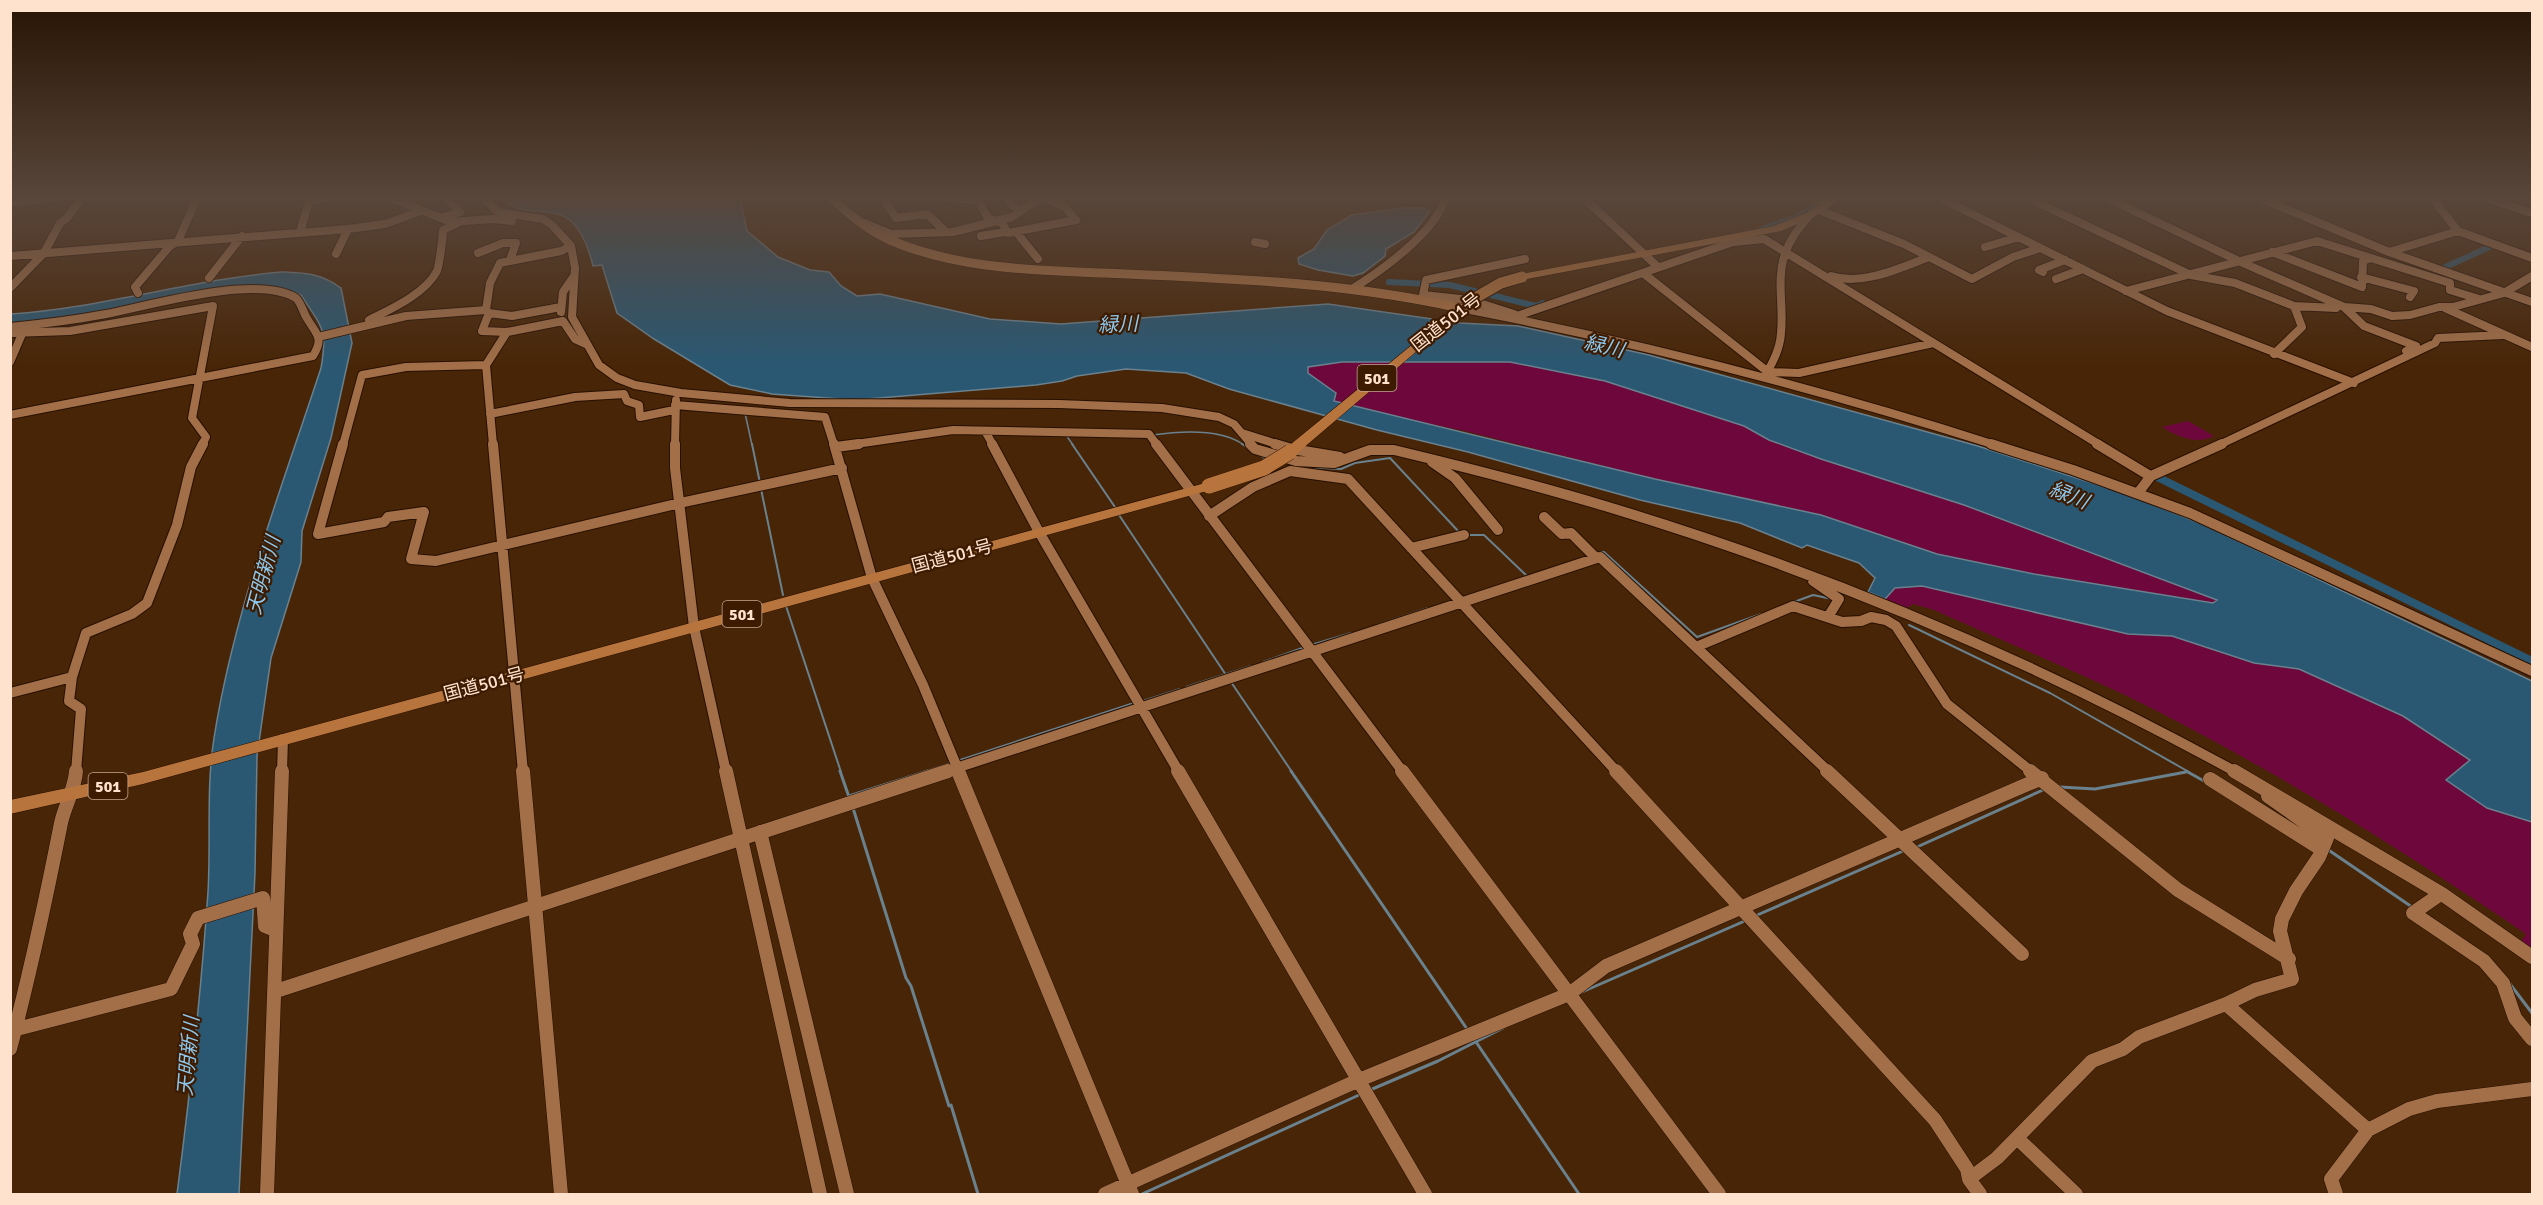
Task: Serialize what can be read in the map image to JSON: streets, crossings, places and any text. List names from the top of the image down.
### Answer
{
  "streets": {
    "highway": ["国道501号", "501"]
  },
  "water": ["緑川", "天明新川"]
}
